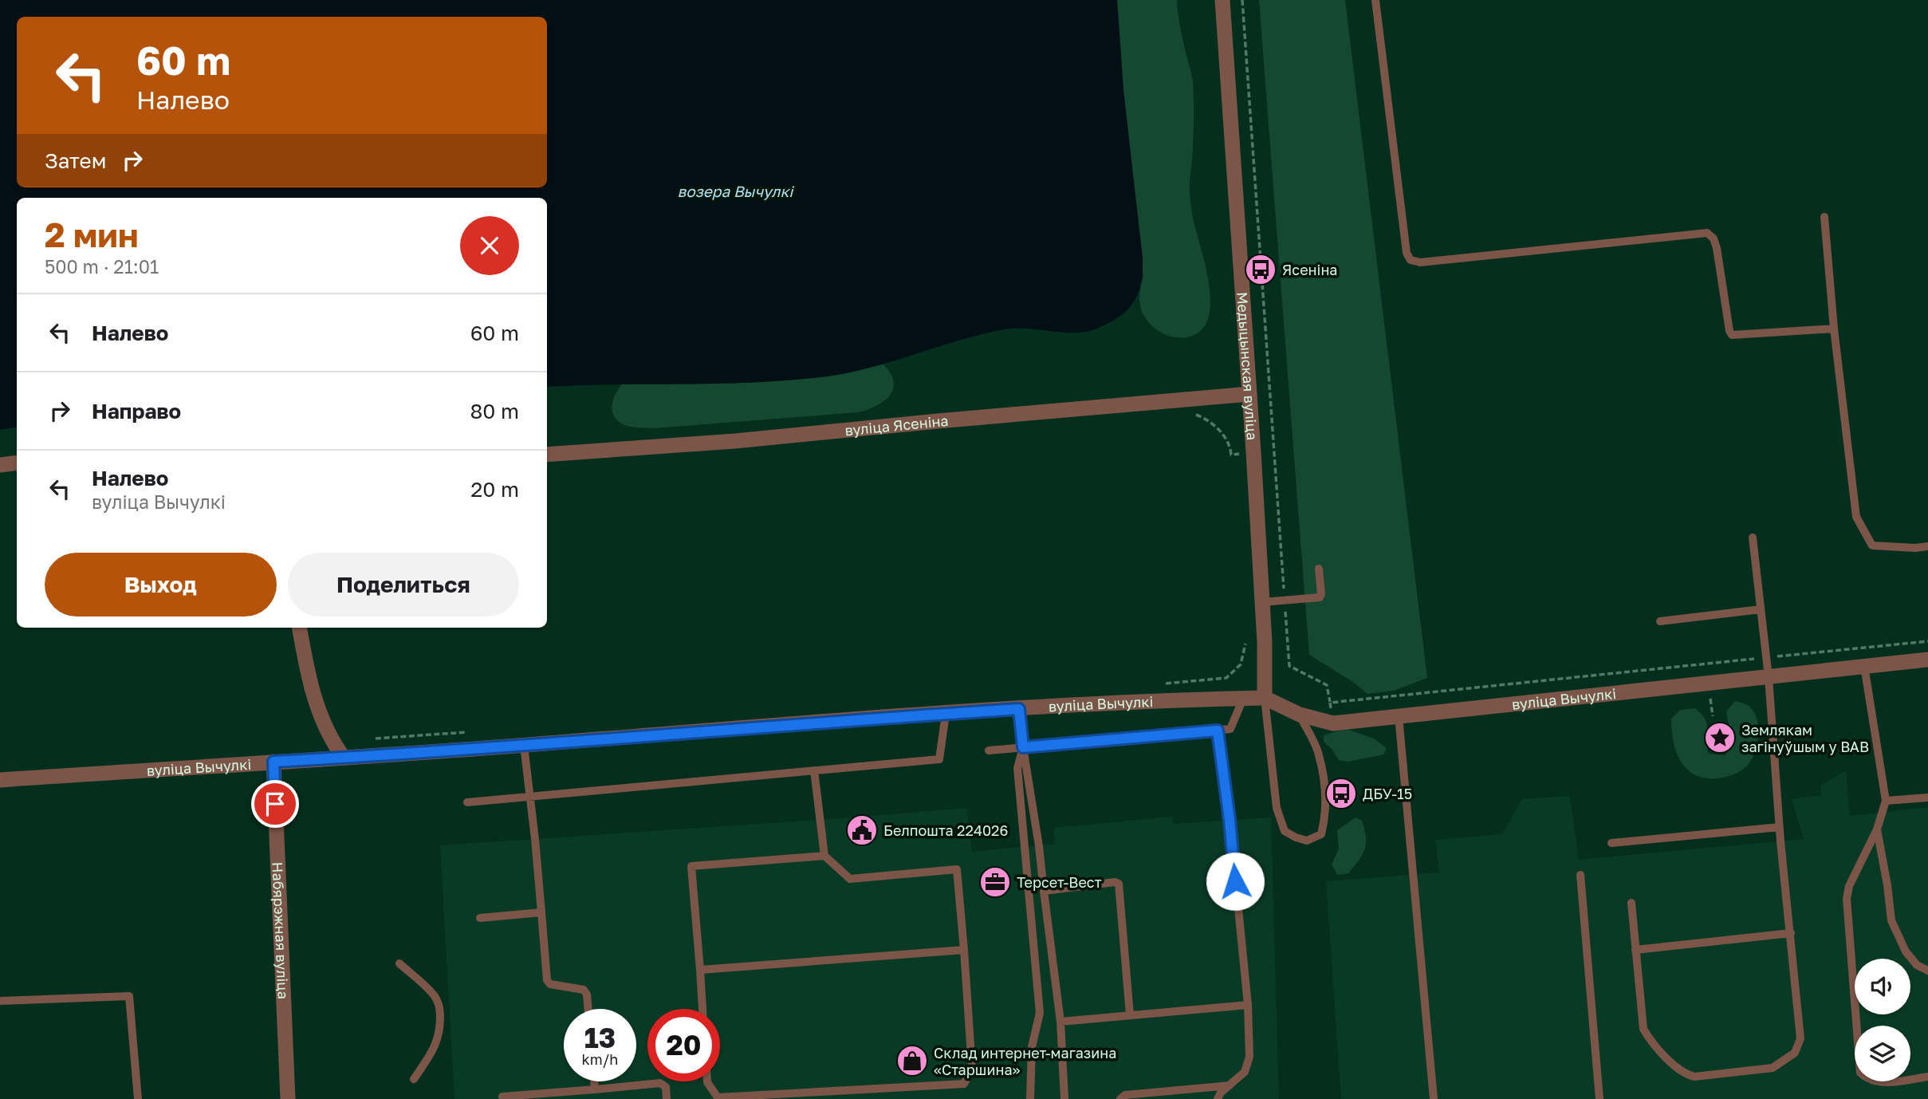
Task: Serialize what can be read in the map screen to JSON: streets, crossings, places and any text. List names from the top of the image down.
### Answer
{
  "streets": {
    "street": [
      "Медыцынская вуліца",
      "вуліца Ясеніна",
      "вуліца Вычулкі",
      "Набярэжная вуліца"
    ]
  },
  "crossings": [
    ["Медыцынская вуліца", "вуліца Ясеніна"],
    ["Медыцынская вуліца", "вуліца Вычулкі"],
    ["вуліца Вычулкі", "Набярэжная вуліца"]
  ],
  "water": ["возера Вычулкі"],
  "places": {
    "bus stop": ["Ясеніна", "ДБУ-15"],
    "place": ["Землякам загінуўшым у ВАВ"],
    "public building": ["Белпошта 224026"],
    "office": ["Терсет-Вест"],
    "shop": ["Склад интернет-магазина «Старшина»"]
  },
  "page": {
    "turn": ["60 m", "Налево"],
    "then": "Затем",
    "heading": ["2 мин", "500 m · 21:01"],
    "list": [
      {
        "name": "Налево",
        "value": "60 m"
      },
      {
        "name": "Направо",
        "value": "80 m"
      },
      {
        "name": "Налево",
        "note": "вуліца Вычулкі",
        "value": "20 m"
      }
    ],
    "buttons": ["Выход", "Поделиться"],
    "speed": "13 km/h",
    "limit": "20"
  }
}
